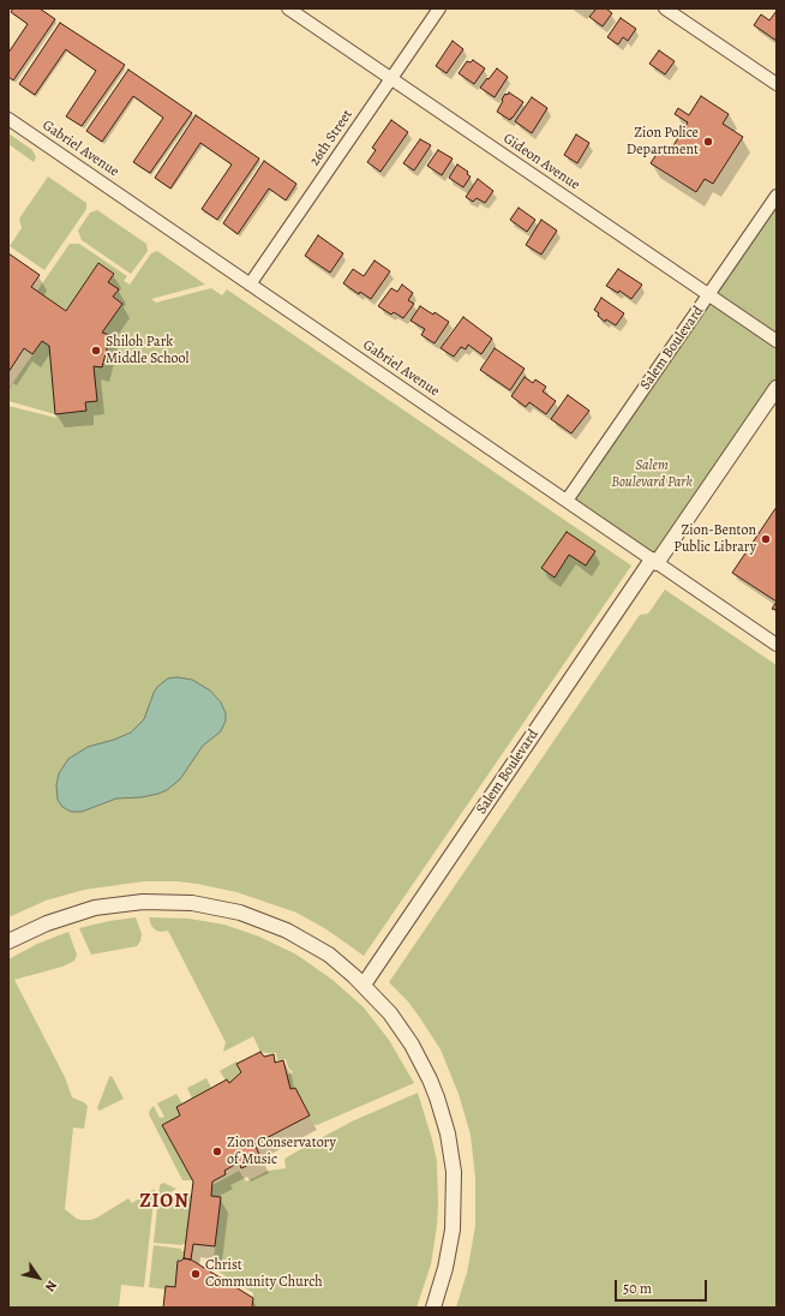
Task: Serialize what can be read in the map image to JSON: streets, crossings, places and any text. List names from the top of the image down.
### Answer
{
  "streets": {
    "street": [
      "26th Street",
      "Gabriel Avenue",
      "Gideon Avenue",
      "Salem Boulevard"
    ]
  },
  "crossings": [
    ["26th Street", "Gabriel Avenue"],
    ["26th Street", "Gideon Avenue"],
    ["Gabriel Avenue", "Salem Boulevard"],
    ["Gideon Avenue", "Salem Boulevard"]
  ],
  "districts": ["ZION"],
  "parks": ["Salem Boulevard Park"],
  "places": [
    "Zion Police Department",
    "Shiloh Park Middle School",
    "Zion-Benton Public Library",
    "Zion Conservatory of Music",
    "Christ Community Church"
  ],
  "scale_bar": "50 m",
  "north": "bottom right"
}
